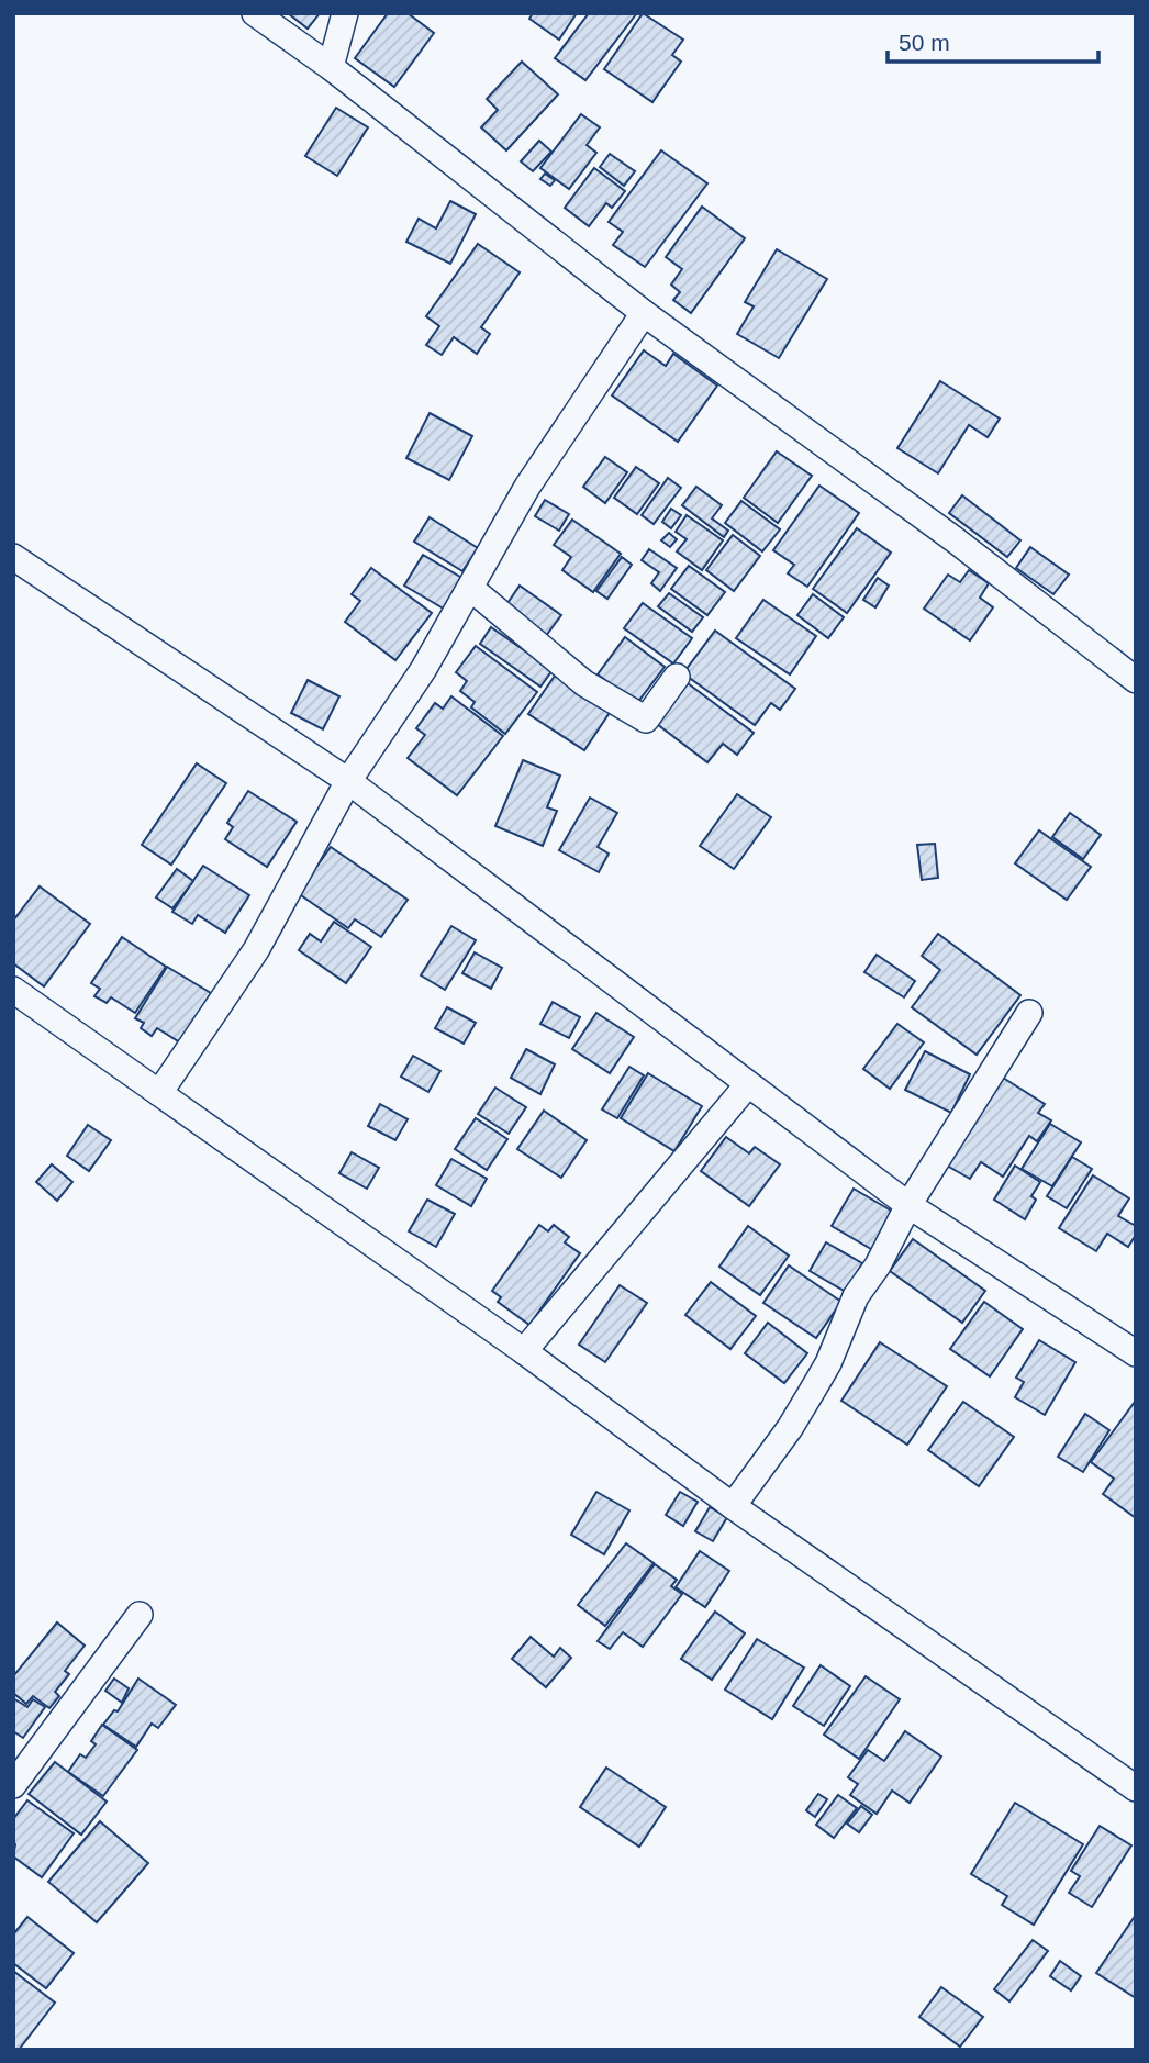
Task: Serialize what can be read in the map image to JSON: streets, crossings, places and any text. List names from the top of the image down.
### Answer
{
  "scale_bar": "50 m"
}
